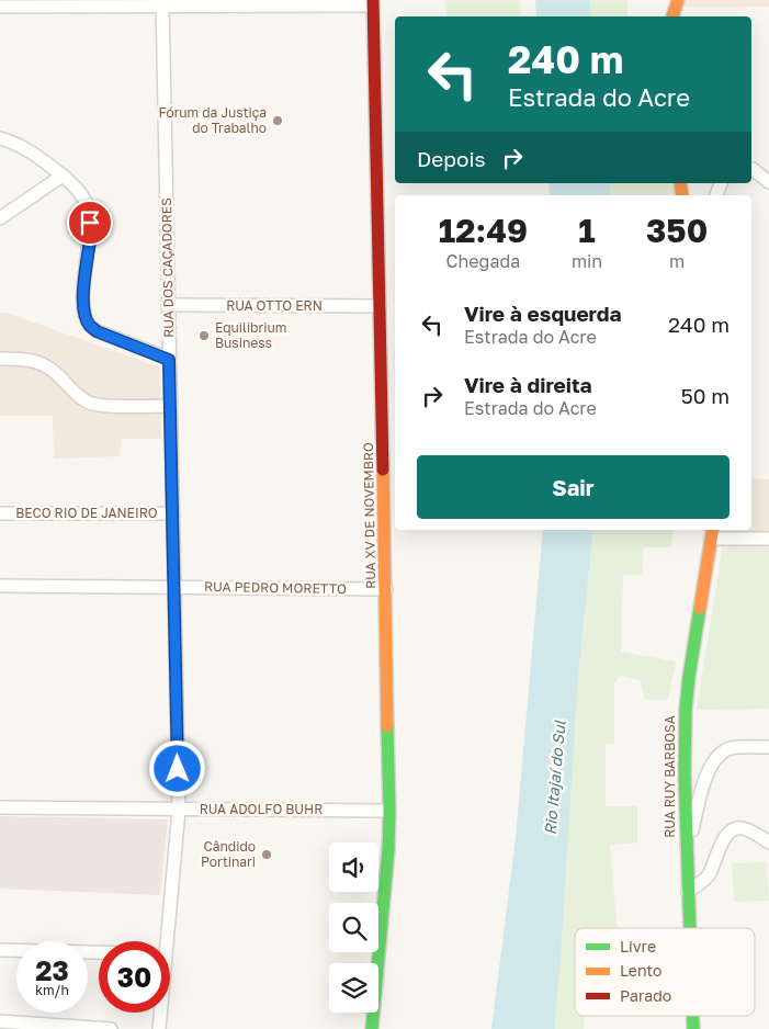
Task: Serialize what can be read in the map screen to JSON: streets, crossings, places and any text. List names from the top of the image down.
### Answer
{
  "streets": {
    "main road": ["RUA XV DE NOVEMBRO", "RUA RUY BARBOSA"],
    "street": [
      "RUA DOS CAÇADORES",
      "RUA OTTO ERN",
      "BECO RIO DE JANEIRO",
      "RUA PEDRO MORETTO",
      "RUA ADOLFO BUHR"
    ]
  },
  "crossings": [
    ["RUA DOS CAÇADORES", "RUA OTTO ERN"],
    ["RUA DOS CAÇADORES", "BECO RIO DE JANEIRO"],
    ["RUA DOS CAÇADORES", "RUA PEDRO MORETTO"],
    ["RUA DOS CAÇADORES", "RUA ADOLFO BUHR"],
    ["RUA OTTO ERN", "RUA XV DE NOVEMBRO"],
    ["RUA XV DE NOVEMBRO", "RUA PEDRO MORETTO"],
    ["RUA XV DE NOVEMBRO", "RUA ADOLFO BUHR"]
  ],
  "water": ["Rio Itajaí do Sul"],
  "places": ["Fórum da Justiça do Trabalho", "Equilibrium Business", "Cândido Portinari"],
  "legend": ["Livre", "Lento", "Parado"],
  "page": {
    "turn": ["240 m", "Estrada do Acre"],
    "then": "Depois",
    "eta": [
      "12:49",
      "Chegada",
      "1",
      "min",
      "350",
      "m"
    ],
    "list": [
      {
        "name": "Vire à esquerda",
        "note": "Estrada do Acre",
        "value": "240 m"
      },
      {
        "name": "Vire à direita",
        "note": "Estrada do Acre",
        "value": "50 m"
      }
    ],
    "buttons": "Sair",
    "speed": "23 km/h",
    "limit": "30"
  }
}
